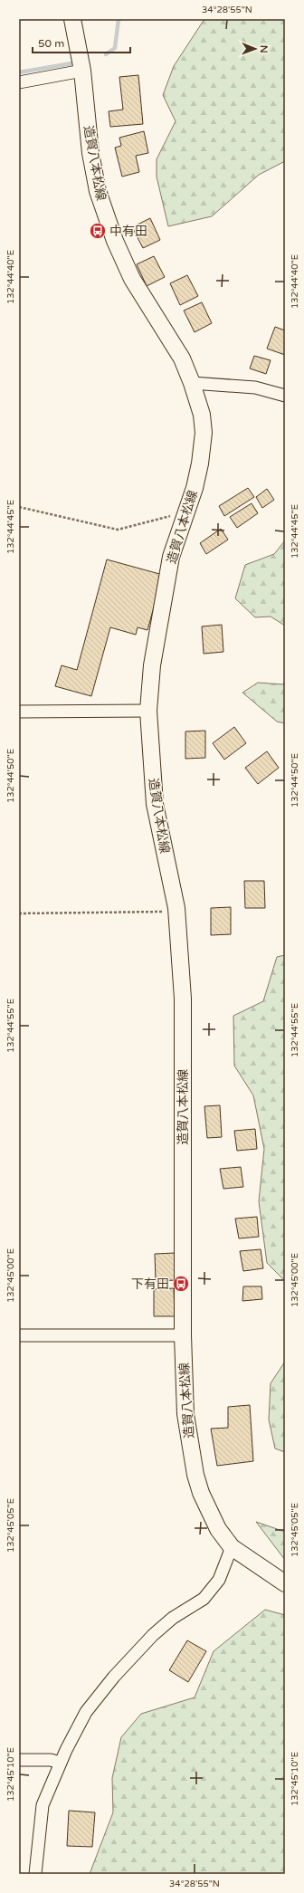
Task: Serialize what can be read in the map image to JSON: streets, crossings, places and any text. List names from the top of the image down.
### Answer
{
  "streets": {
    "main road": ["造賀八本松線"]
  },
  "places": {
    "bus stop": ["中有田", "下有田"]
  },
  "scale_bar": "50 m",
  "north": "right",
  "coordinates": [
    "34°28'55\"N",
    "132°44'40\"E",
    "132°44'45\"E",
    "132°44'50\"E",
    "132°44'55\"E",
    "132°45'00\"E",
    "132°45'05\"E",
    "132°45'10\"E"
  ]
}
